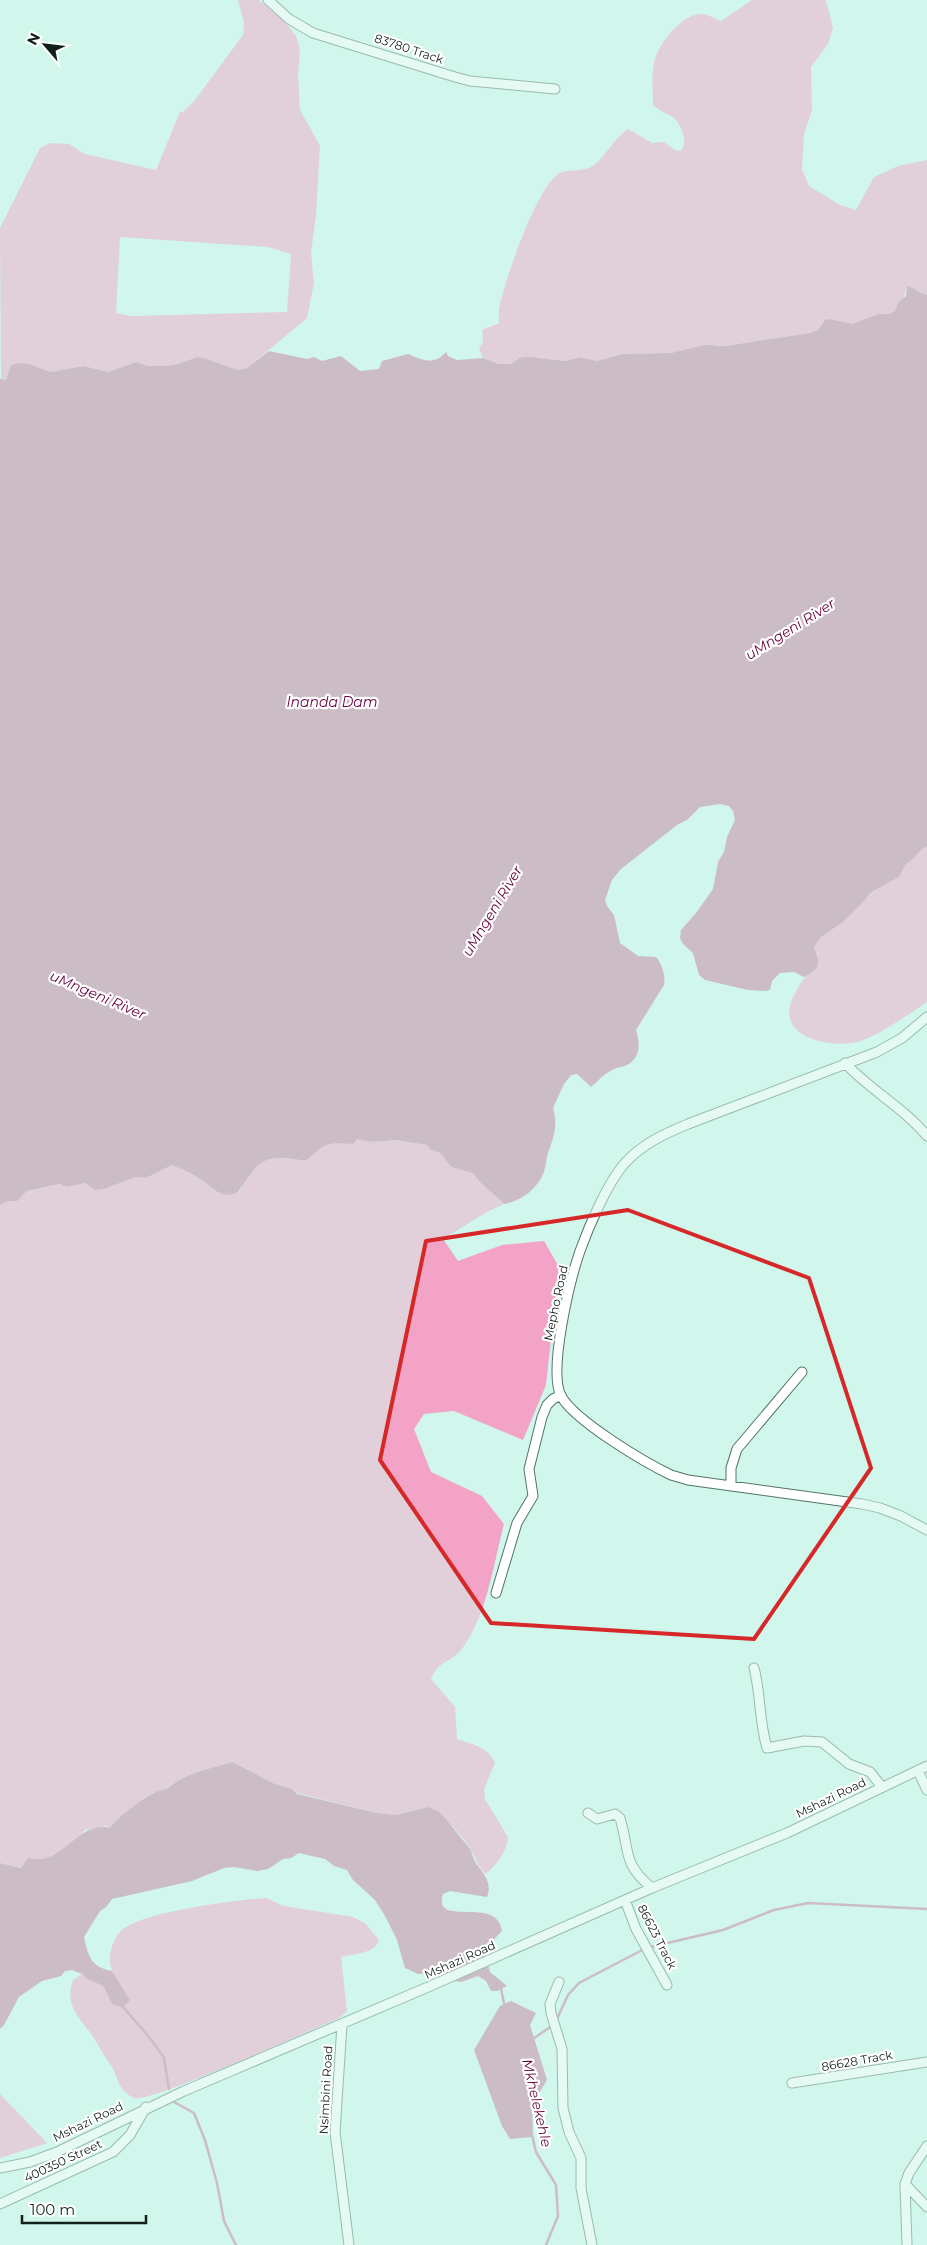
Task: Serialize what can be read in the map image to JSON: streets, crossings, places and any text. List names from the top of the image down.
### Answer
{
  "streets": {
    "street": [
      "83780 Track",
      "Mepho Road",
      "Mshazi Road",
      "86623 Track",
      "86628 Track",
      "Nsimbini Road",
      "400350 Street"
    ]
  },
  "crossings": [
    ["Mshazi Road", "86623 Track"],
    ["Mshazi Road", "Nsimbini Road"],
    ["Mshazi Road", "400350 Street"]
  ],
  "water": ["uMngeni River", "Inanda Dam", "Mkhelekehle"],
  "scale_bar": "100 m",
  "north": "top left"
}
